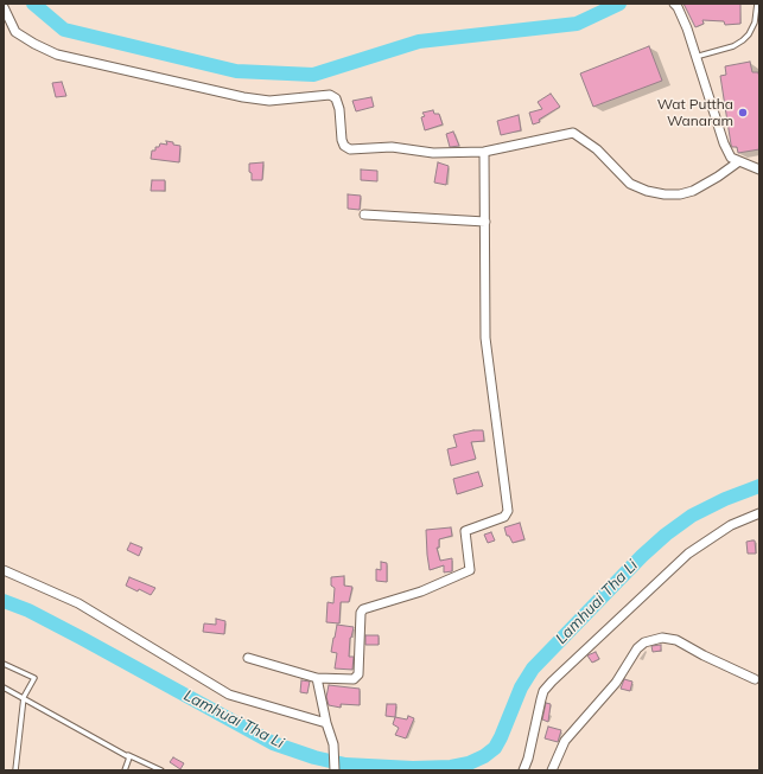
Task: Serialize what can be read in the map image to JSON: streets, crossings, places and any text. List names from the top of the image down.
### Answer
{
  "water": ["Lamhuai Tha Li"],
  "places": ["Wat Puttha Wanaram"]
}
